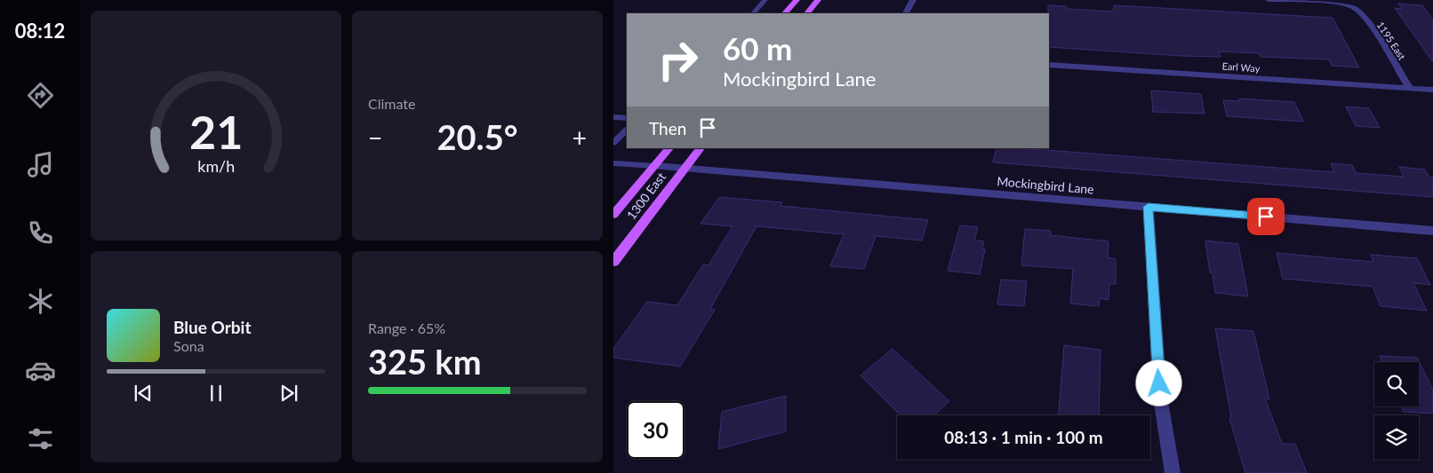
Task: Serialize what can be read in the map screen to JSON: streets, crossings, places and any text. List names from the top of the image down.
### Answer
{
  "streets": {
    "main road": ["1300 East"],
    "street": ["1195 East", "Earl Way", "Mockingbird Lane"]
  },
  "crossings": [
    ["1195 East", "Earl Way"],
    ["Mockingbird Lane", "1300 East"]
  ],
  "page": {
    "tabs": "08:12",
    "tile": [
      "Climate",
      ["Range · 65%", "325 km"]
    ],
    "turn": ["60 m", "Mockingbird Lane"],
    "then": "Then",
    "heat": ["−", "20.5°", "+"],
    "song": ["Blue Orbit", "Sona"],
    "limit": "30",
    "trip": "08:13 · 1 min · 100 m",
    "gauge": ["21", "km/h"]
  }
}
